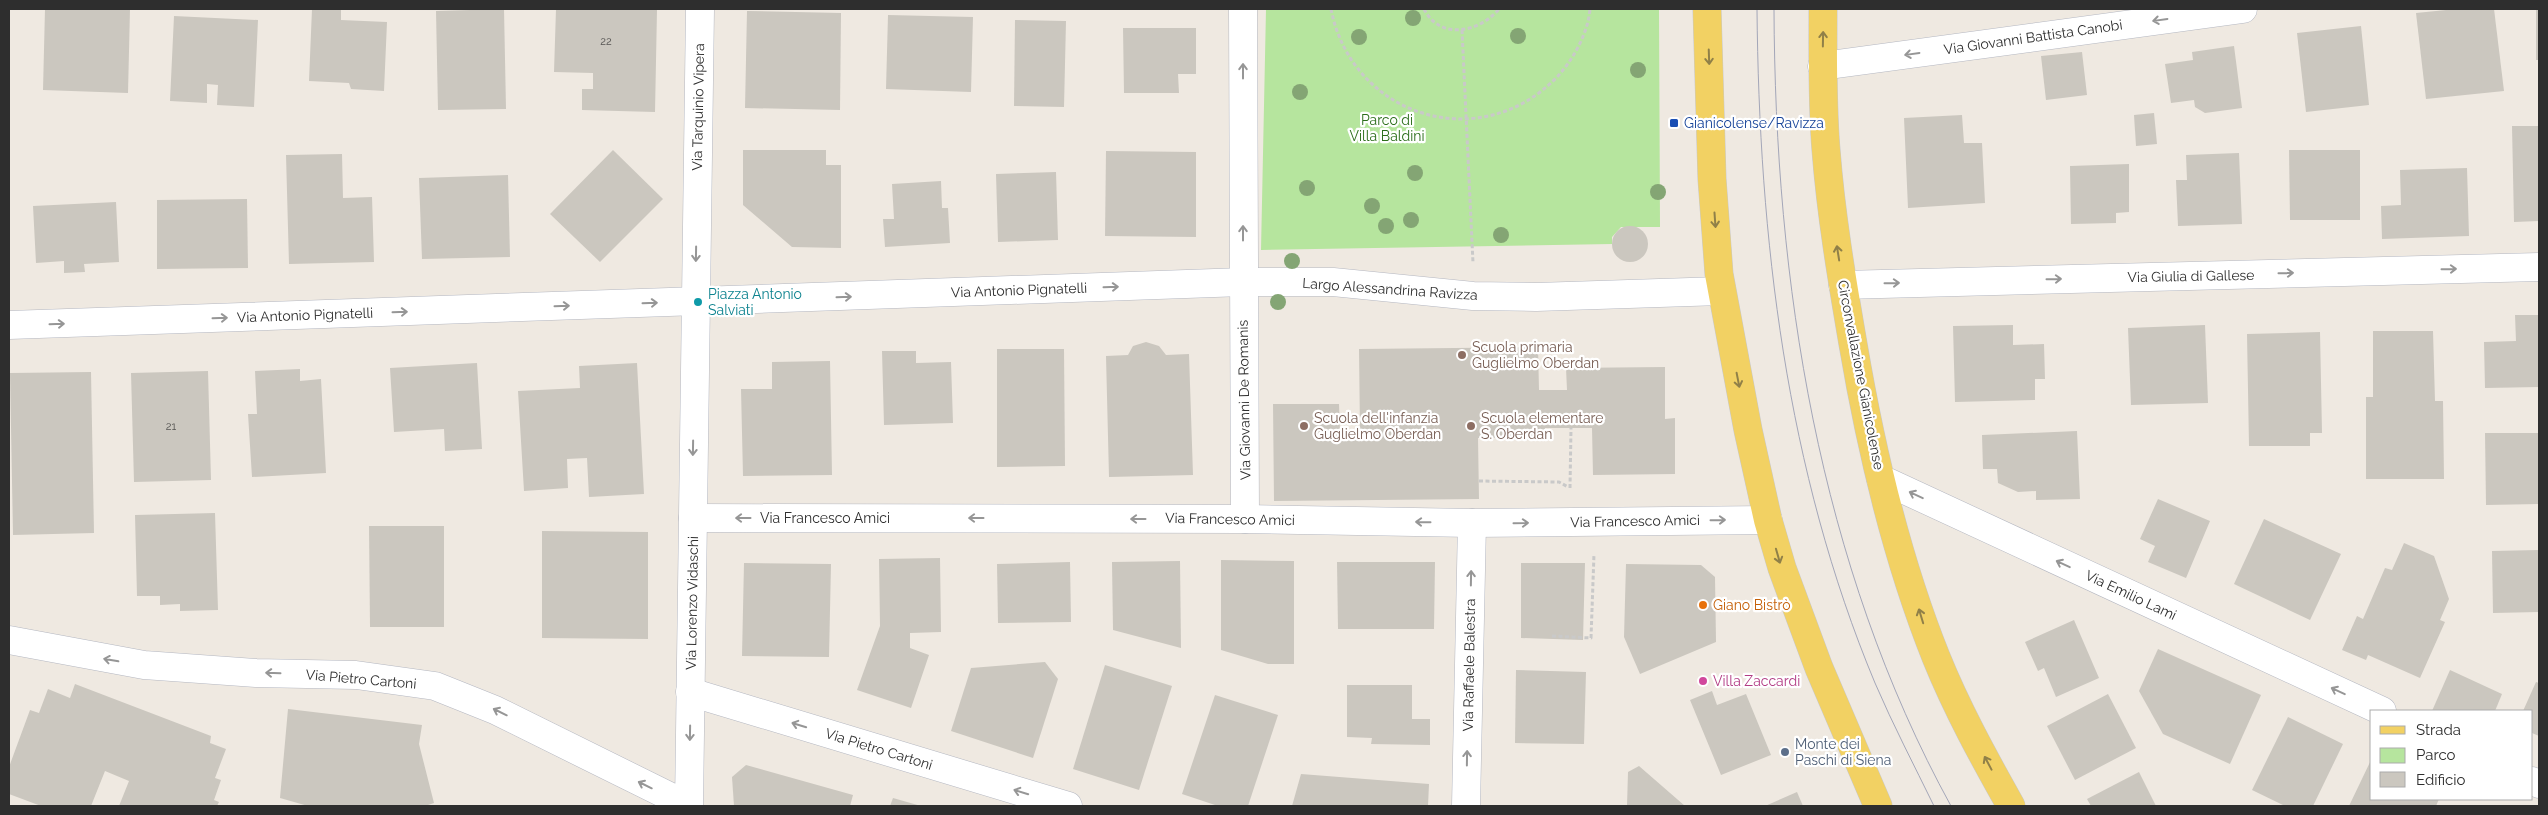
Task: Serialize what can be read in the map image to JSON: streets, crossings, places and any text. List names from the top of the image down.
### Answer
{
  "streets": {
    "main road": ["Circonvallazione Gianicolense"],
    "street": [
      "Via Giovanni Battista Canobi",
      "Via Tarquinio Vipera",
      "Via Giulia di Gallese",
      "Largo Alessandrina Ravizza",
      "Via Antonio Pignatelli",
      "Via Giovanni De Romanis",
      "Via Francesco Amici",
      "Via Emilio Lami",
      "Via Lorenzo Vidaschi",
      "Via Raffaele Balestra",
      "Via Pietro Cartoni"
    ]
  },
  "crossings": [
    ["Via Giovanni Battista Canobi", "Circonvallazione Gianicolense"],
    ["Via Tarquinio Vipera", "Via Antonio Pignatelli"],
    ["Via Tarquinio Vipera", "Via Lorenzo Vidaschi"],
    ["Via Giulia di Gallese", "Circonvallazione Gianicolense"],
    ["Largo Alessandrina Ravizza", "Via Antonio Pignatelli"],
    ["Largo Alessandrina Ravizza", "Via Giovanni De Romanis"],
    ["Via Antonio Pignatelli", "Via Giovanni De Romanis"],
    ["Via Antonio Pignatelli", "Via Lorenzo Vidaschi"],
    ["Circonvallazione Gianicolense", "Via Emilio Lami"],
    ["Via Giovanni De Romanis", "Via Francesco Amici"],
    ["Via Francesco Amici", "Via Lorenzo Vidaschi"],
    ["Via Francesco Amici", "Via Raffaele Balestra"],
    ["Via Lorenzo Vidaschi", "Via Pietro Cartoni"]
  ],
  "one_way": [
    "Via Giovanni Battista Canobi",
    "Via Tarquinio Vipera",
    "Via Giulia di Gallese",
    "Via Antonio Pignatelli",
    "Via Emilio Lami",
    "Via Lorenzo Vidaschi",
    "Via Raffaele Balestra",
    "Via Pietro Cartoni"
  ],
  "parks": ["Parco di Villa Baldini"],
  "places": {
    "transit": ["Gianicolense/Ravizza"],
    "other": [
      "Piazza Antonio Salviati",
      "Scuola primaria Guglielmo Oberdan",
      "Scuola dell'infanzia Guglielmo Oberdan",
      "Scuola elementare S. Oberdan",
      "Giano Bistrò",
      "Villa Zaccardi",
      "Monte dei Paschi di Siena"
    ]
  },
  "house_numbers": ["22", "21"],
  "legend": ["Strada", "Parco", "Edificio"]
}
